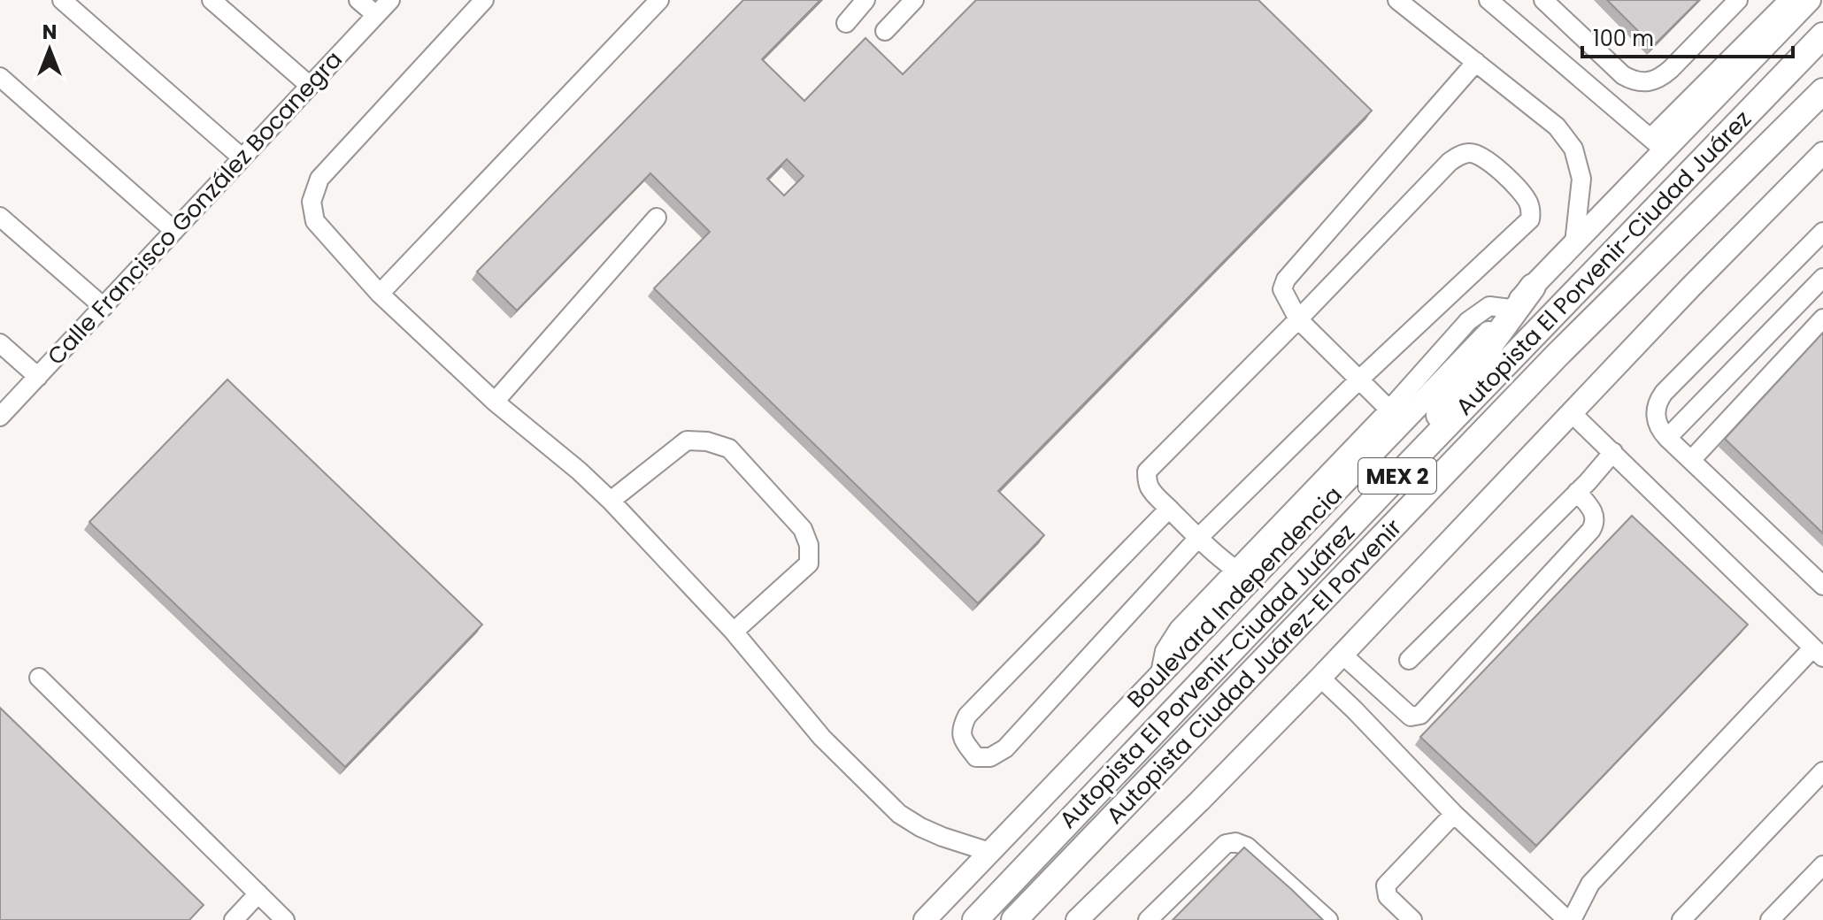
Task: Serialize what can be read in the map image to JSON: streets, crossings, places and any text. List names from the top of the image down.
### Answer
{
  "streets": {
    "highway": ["Autopista El Porvenir-Ciudad Juárez", "MEX 2", "Autopista Ciudad Juárez-El Porvenir"],
    "main road": ["Boulevard Independencia"],
    "street": ["Calle Francisco González Bocanegra"]
  },
  "scale_bar": "100 m",
  "north": "top"
}
